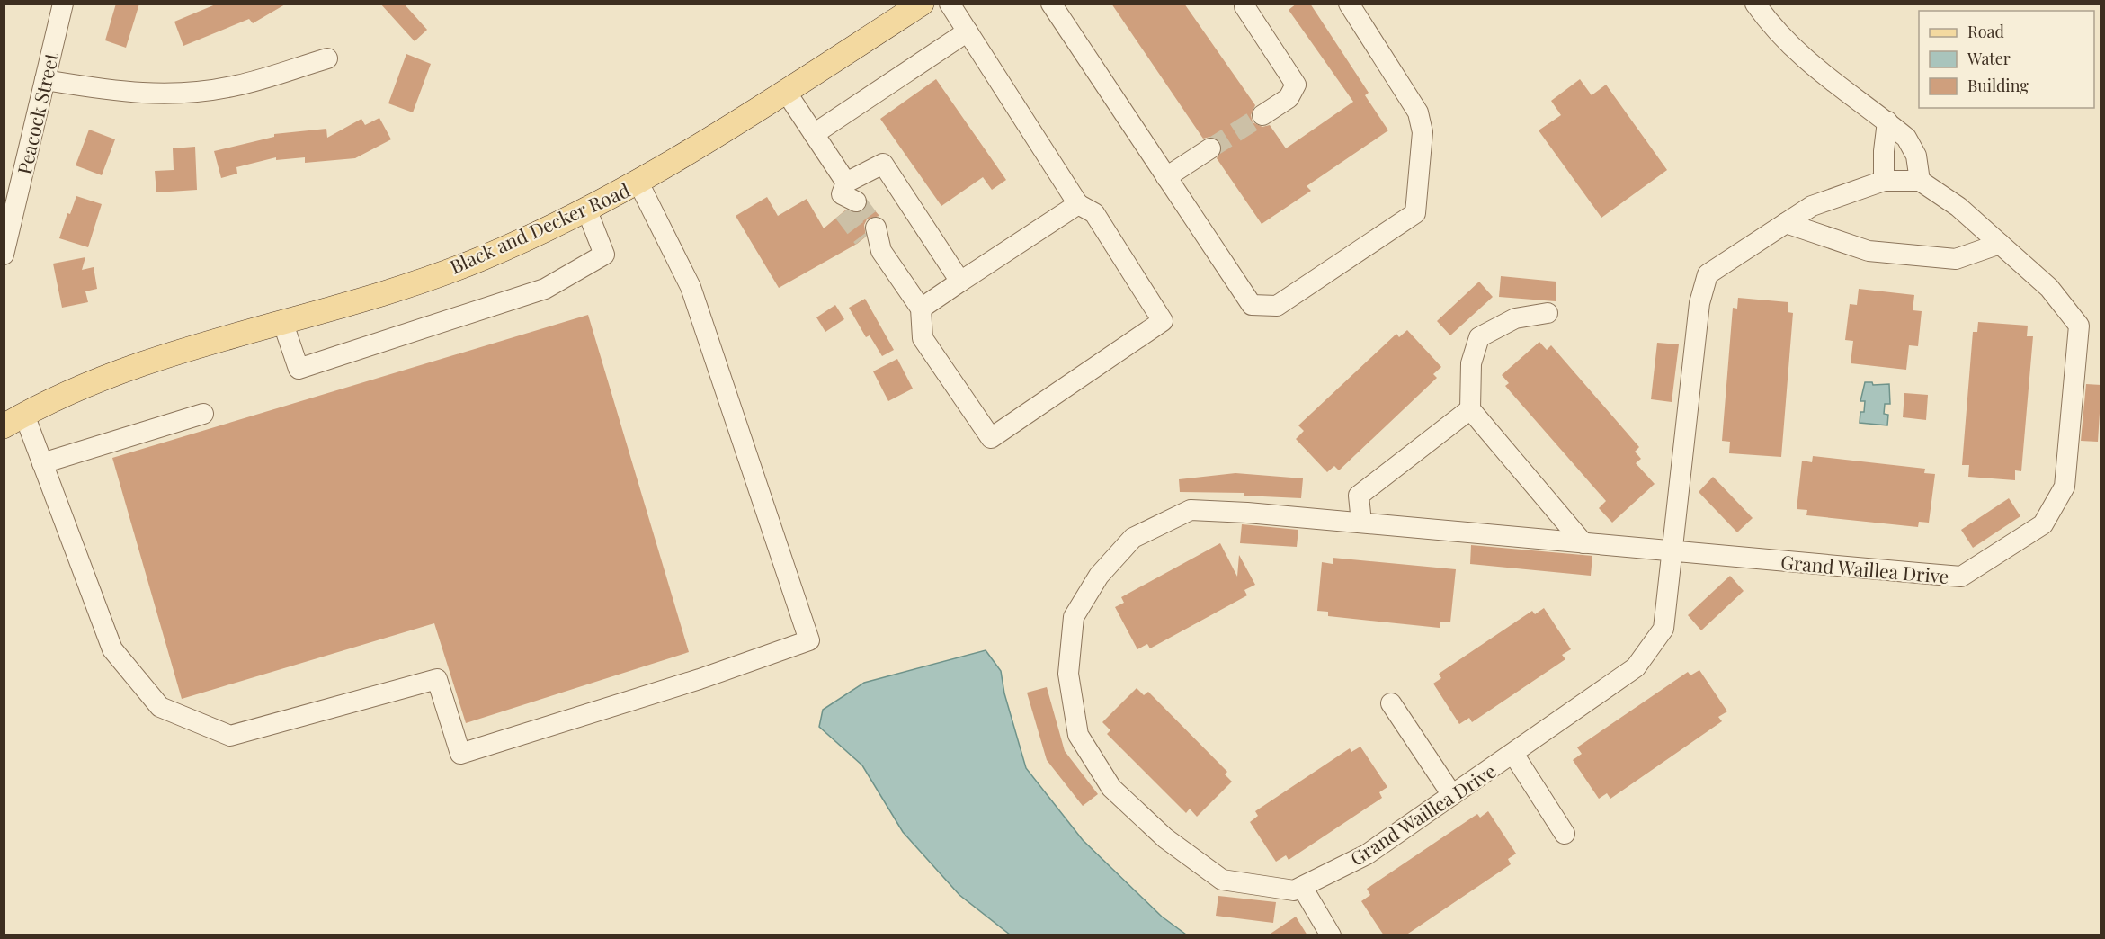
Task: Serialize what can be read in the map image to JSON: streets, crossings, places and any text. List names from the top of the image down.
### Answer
{
  "streets": {
    "main road": ["Black and Decker Road"],
    "street": ["Peacock Street", "Grand Waillea Drive"]
  },
  "legend": ["Road", "Water", "Building"]
}
